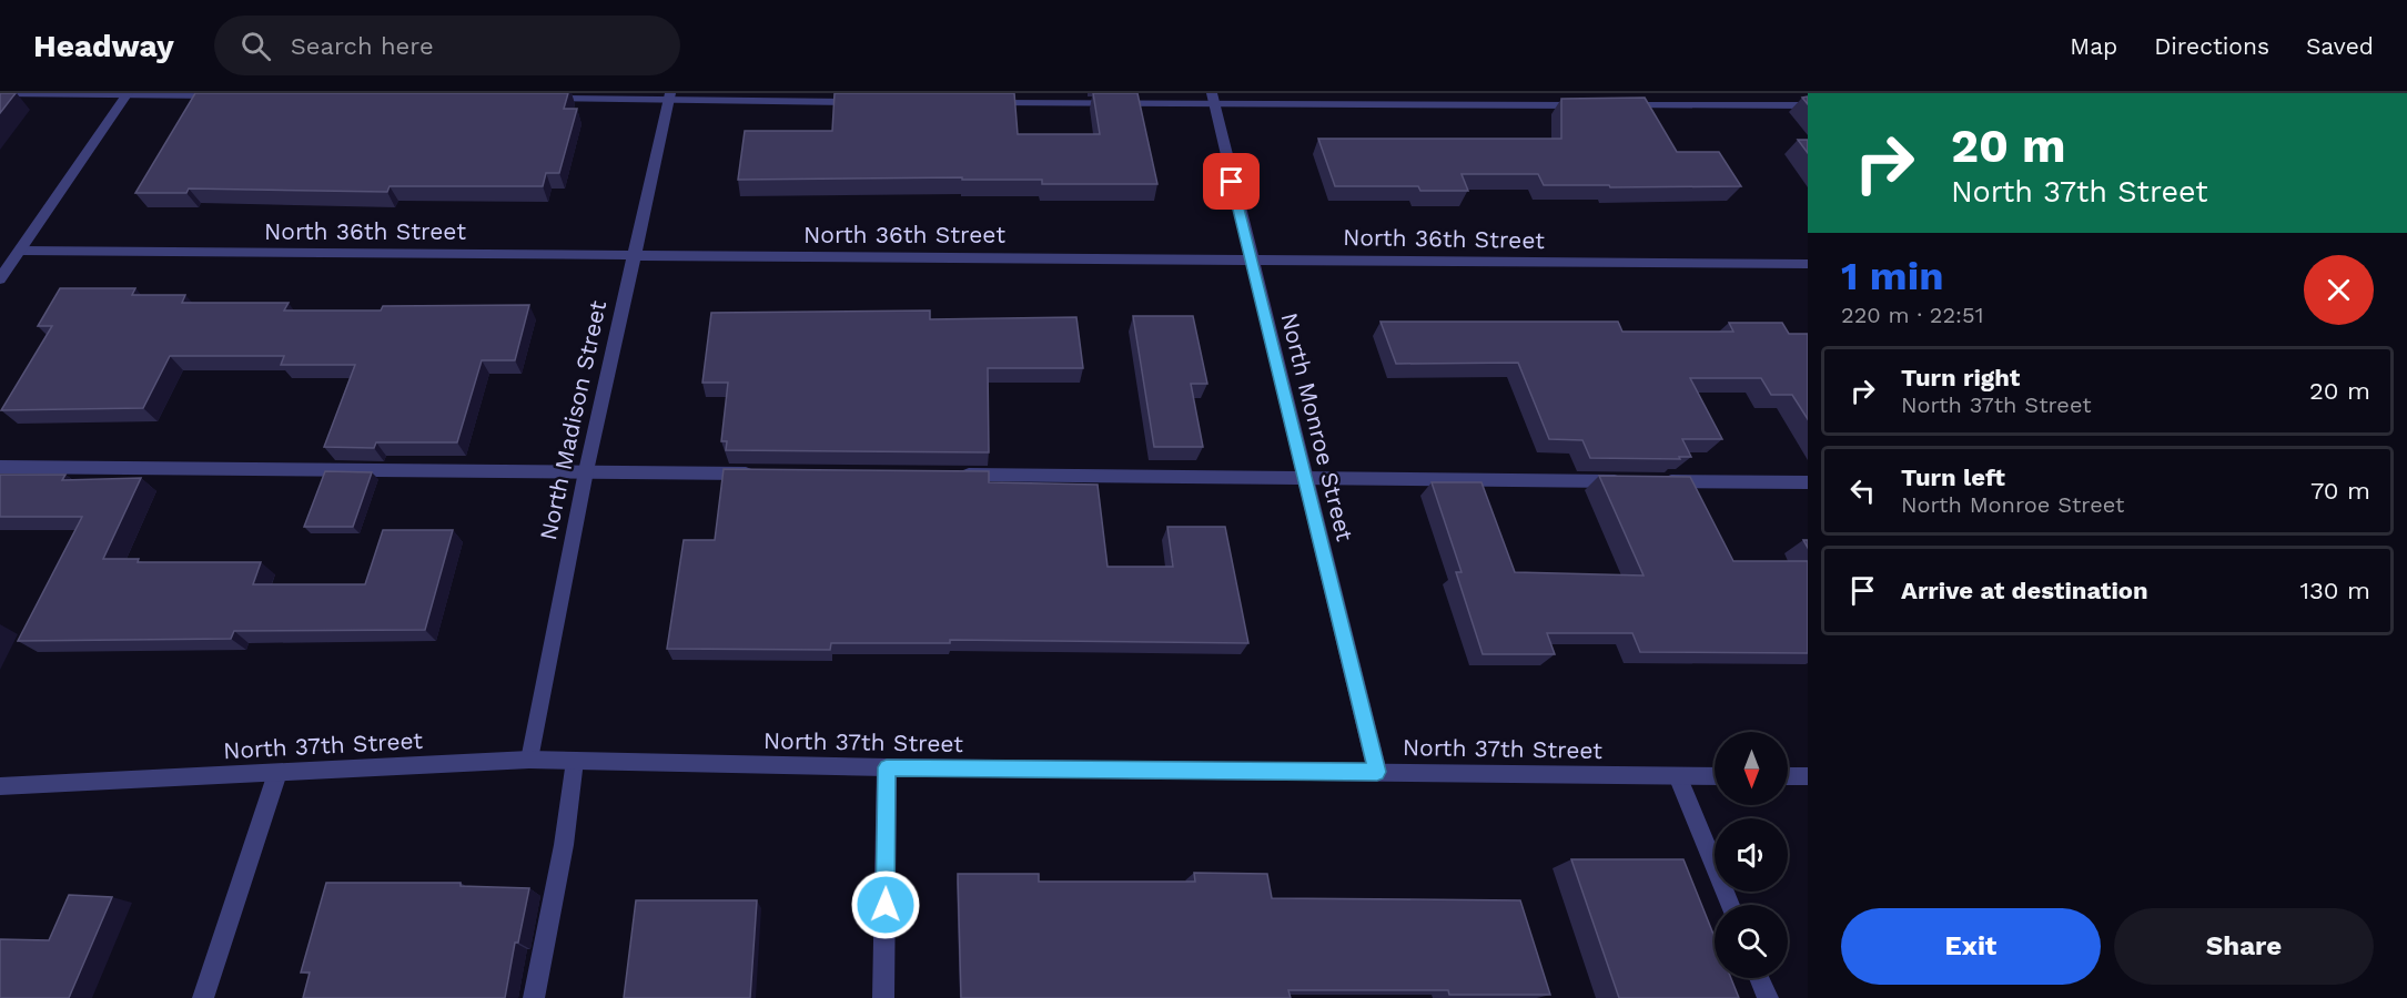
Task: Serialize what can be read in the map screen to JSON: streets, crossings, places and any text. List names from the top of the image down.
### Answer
{
  "streets": {
    "street": [
      "North 36th Street",
      "North Madison Street",
      "North Monroe Street",
      "North 37th Street"
    ]
  },
  "crossings": [
    ["North 36th Street", "North Madison Street"],
    ["North 36th Street", "North Monroe Street"],
    ["North Madison Street", "North 37th Street"],
    ["North Monroe Street", "North 37th Street"]
  ],
  "north": "bottom",
  "page": {
    "header": "Headway",
    "search": "Search here",
    "nav": ["Map", "Directions", "Saved"],
    "turn": ["20 m", "North 37th Street"],
    "heading": ["1 min", "220 m · 22:51"],
    "list": [
      {
        "name": "Turn right",
        "note": "North 37th Street",
        "value": "20 m"
      },
      {
        "name": "Turn left",
        "note": "North Monroe Street",
        "value": "70 m"
      },
      {
        "name": "Arrive at destination",
        "value": "130 m"
      }
    ],
    "buttons": ["Exit", "Share"]
  }
}
